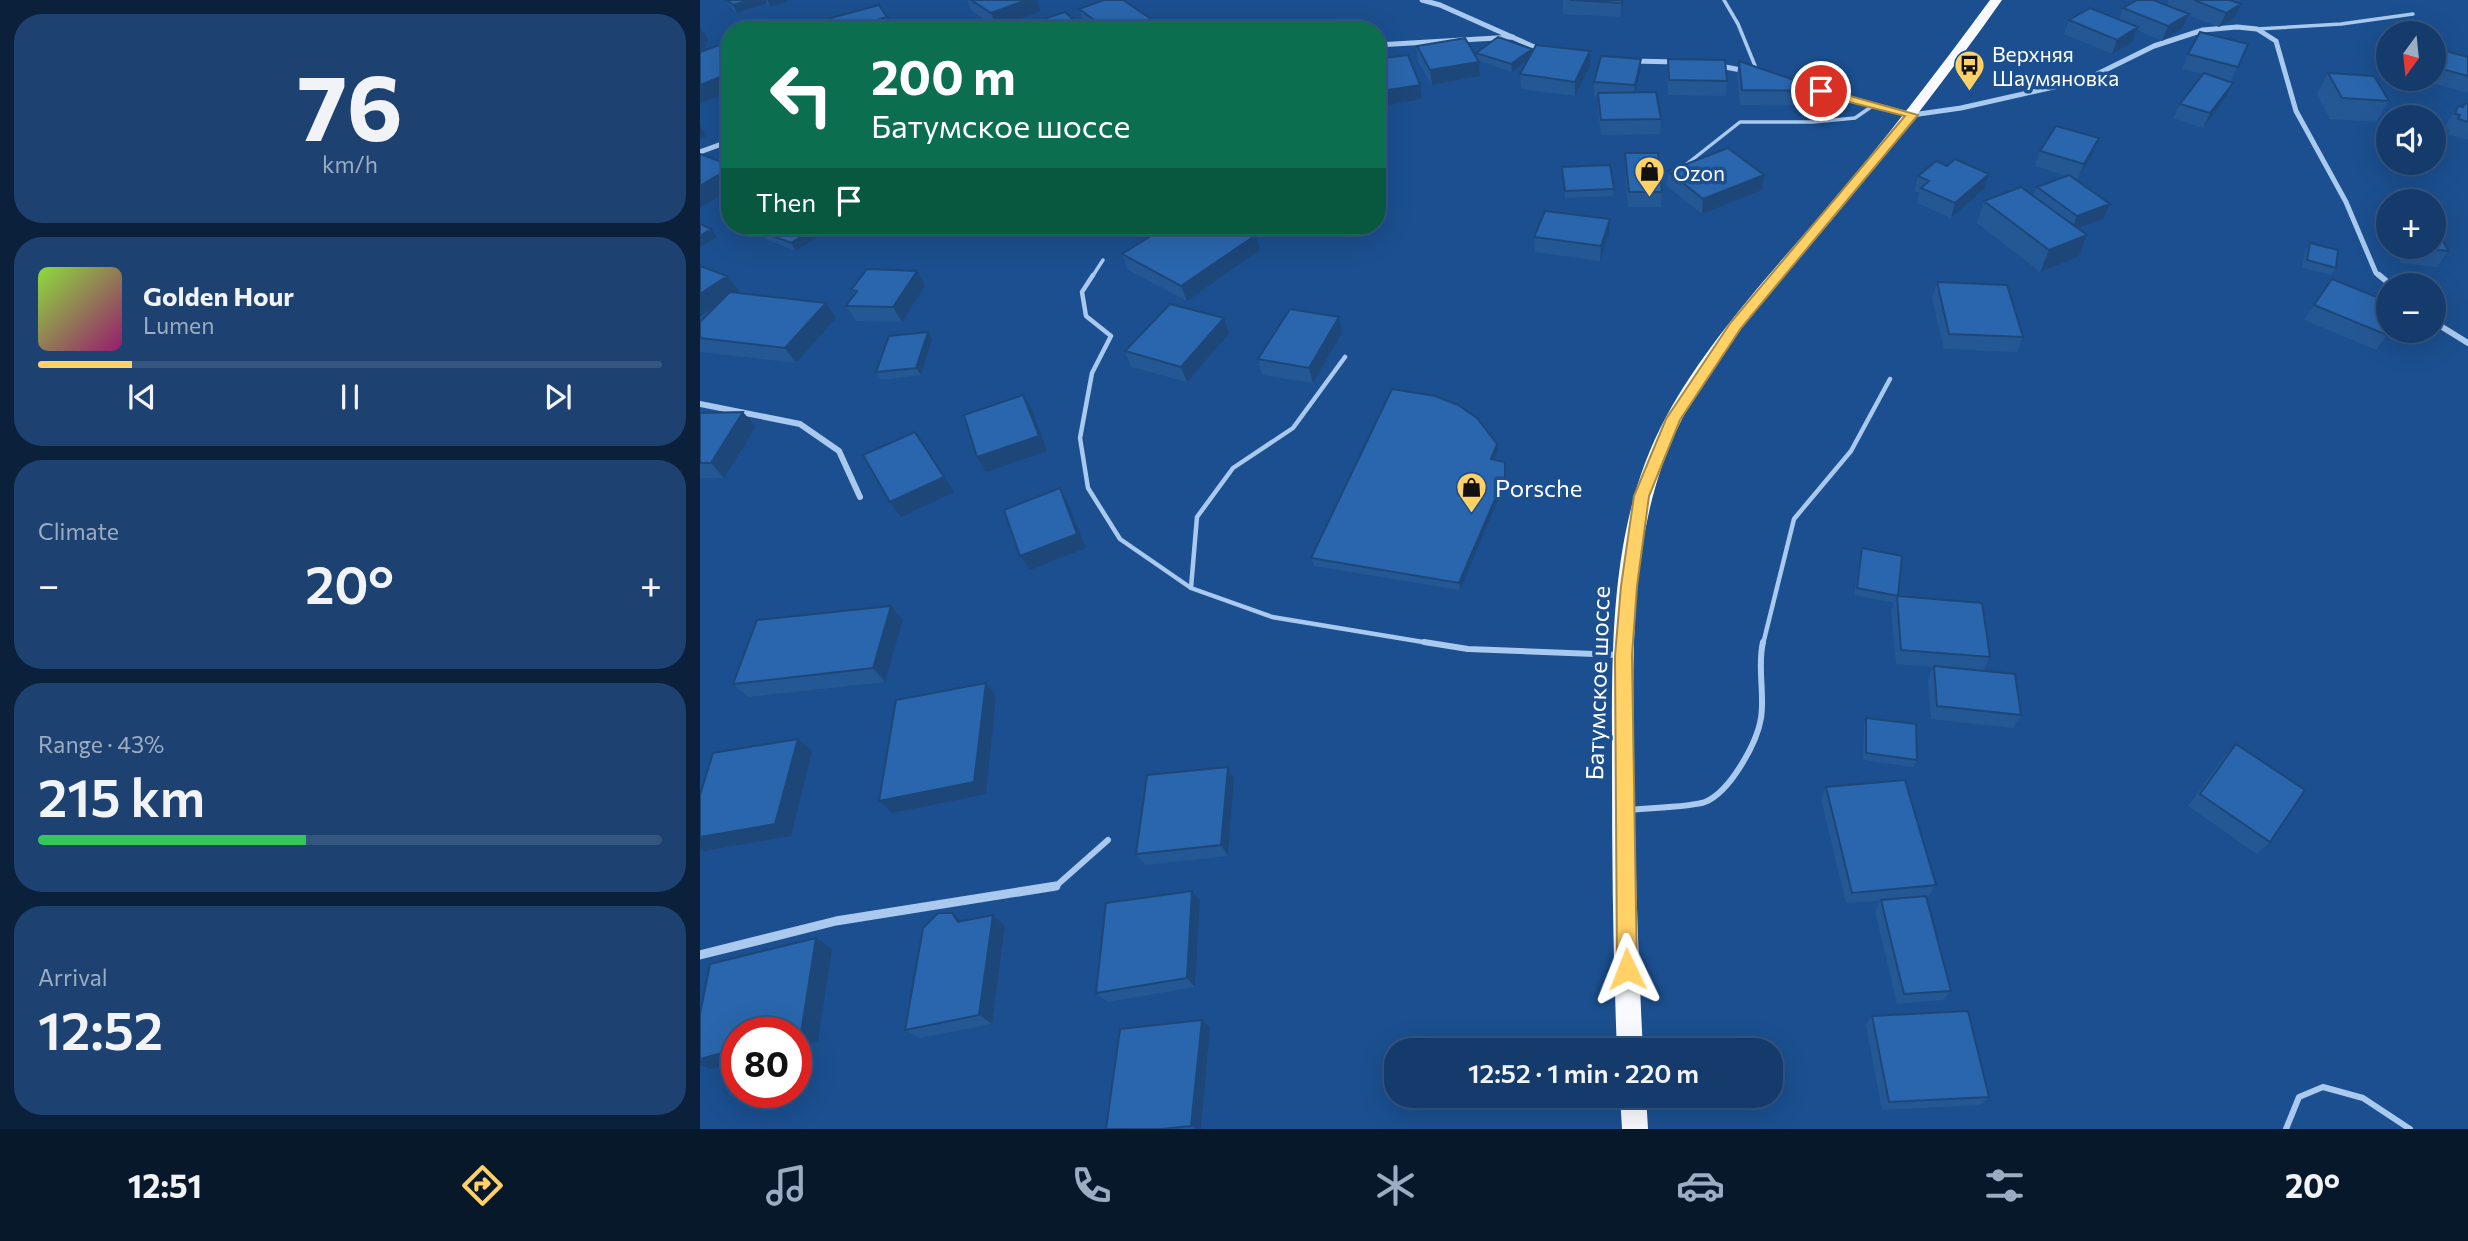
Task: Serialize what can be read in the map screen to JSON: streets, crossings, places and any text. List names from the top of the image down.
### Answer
{
  "streets": {
    "highway": ["Батумское шоссе"]
  },
  "places": {
    "bus stop": ["Верхняя Шаумяновка"],
    "shop": ["Ozon", "Porsche"]
  },
  "north": "bottom",
  "page": {
    "tile": [
      ["76", "km/h"],
      "Climate",
      ["Range · 43%", "215 km"],
      ["Arrival", "12:52"]
    ],
    "map_buttons": ["+", "−"],
    "turn": ["200 m", "Батумское шоссе"],
    "then": "Then",
    "song": ["Golden Hour", "Lumen"],
    "heat": ["−", "20°", "+"],
    "limit": "80",
    "trip": "12:52 · 1 min · 220 m",
    "tabs": ["12:51", "20°"]
  }
}
